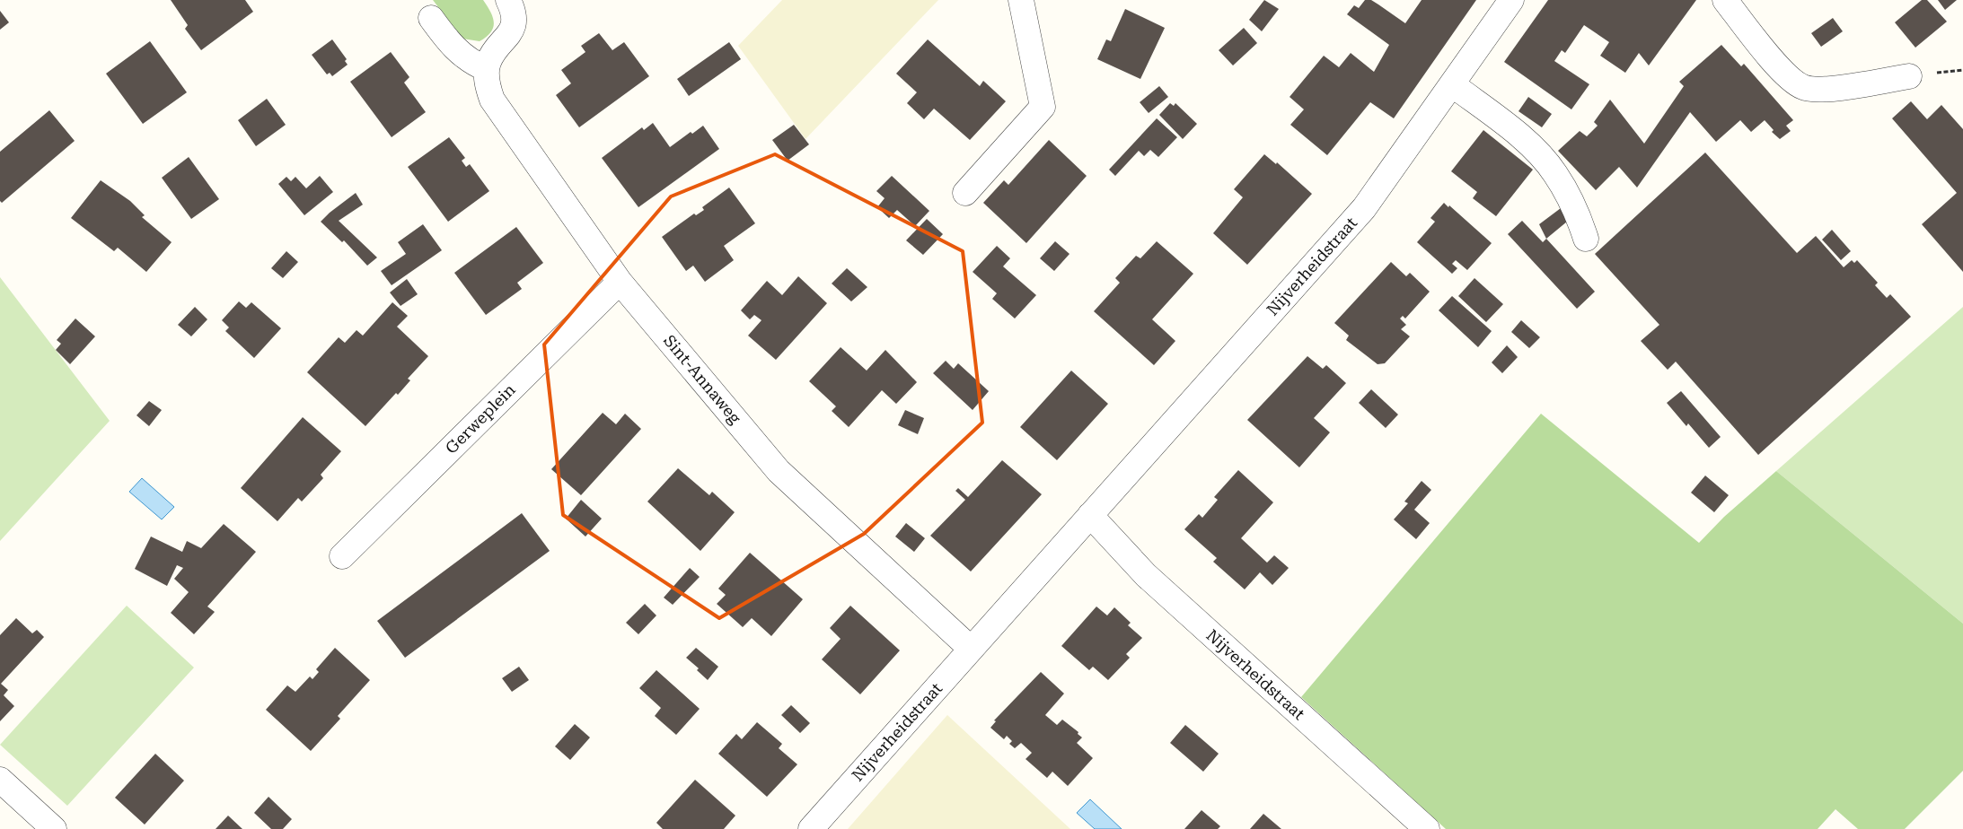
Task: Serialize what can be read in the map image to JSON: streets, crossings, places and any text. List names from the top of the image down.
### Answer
{
  "streets": {
    "street": ["Nijverheidstraat", "Sint-Annaweg", "Gerweplein"]
  },
  "crossings": [
    ["Nijverheidstraat", "Sint-Annaweg"],
    ["Sint-Annaweg", "Gerweplein"]
  ]
}
